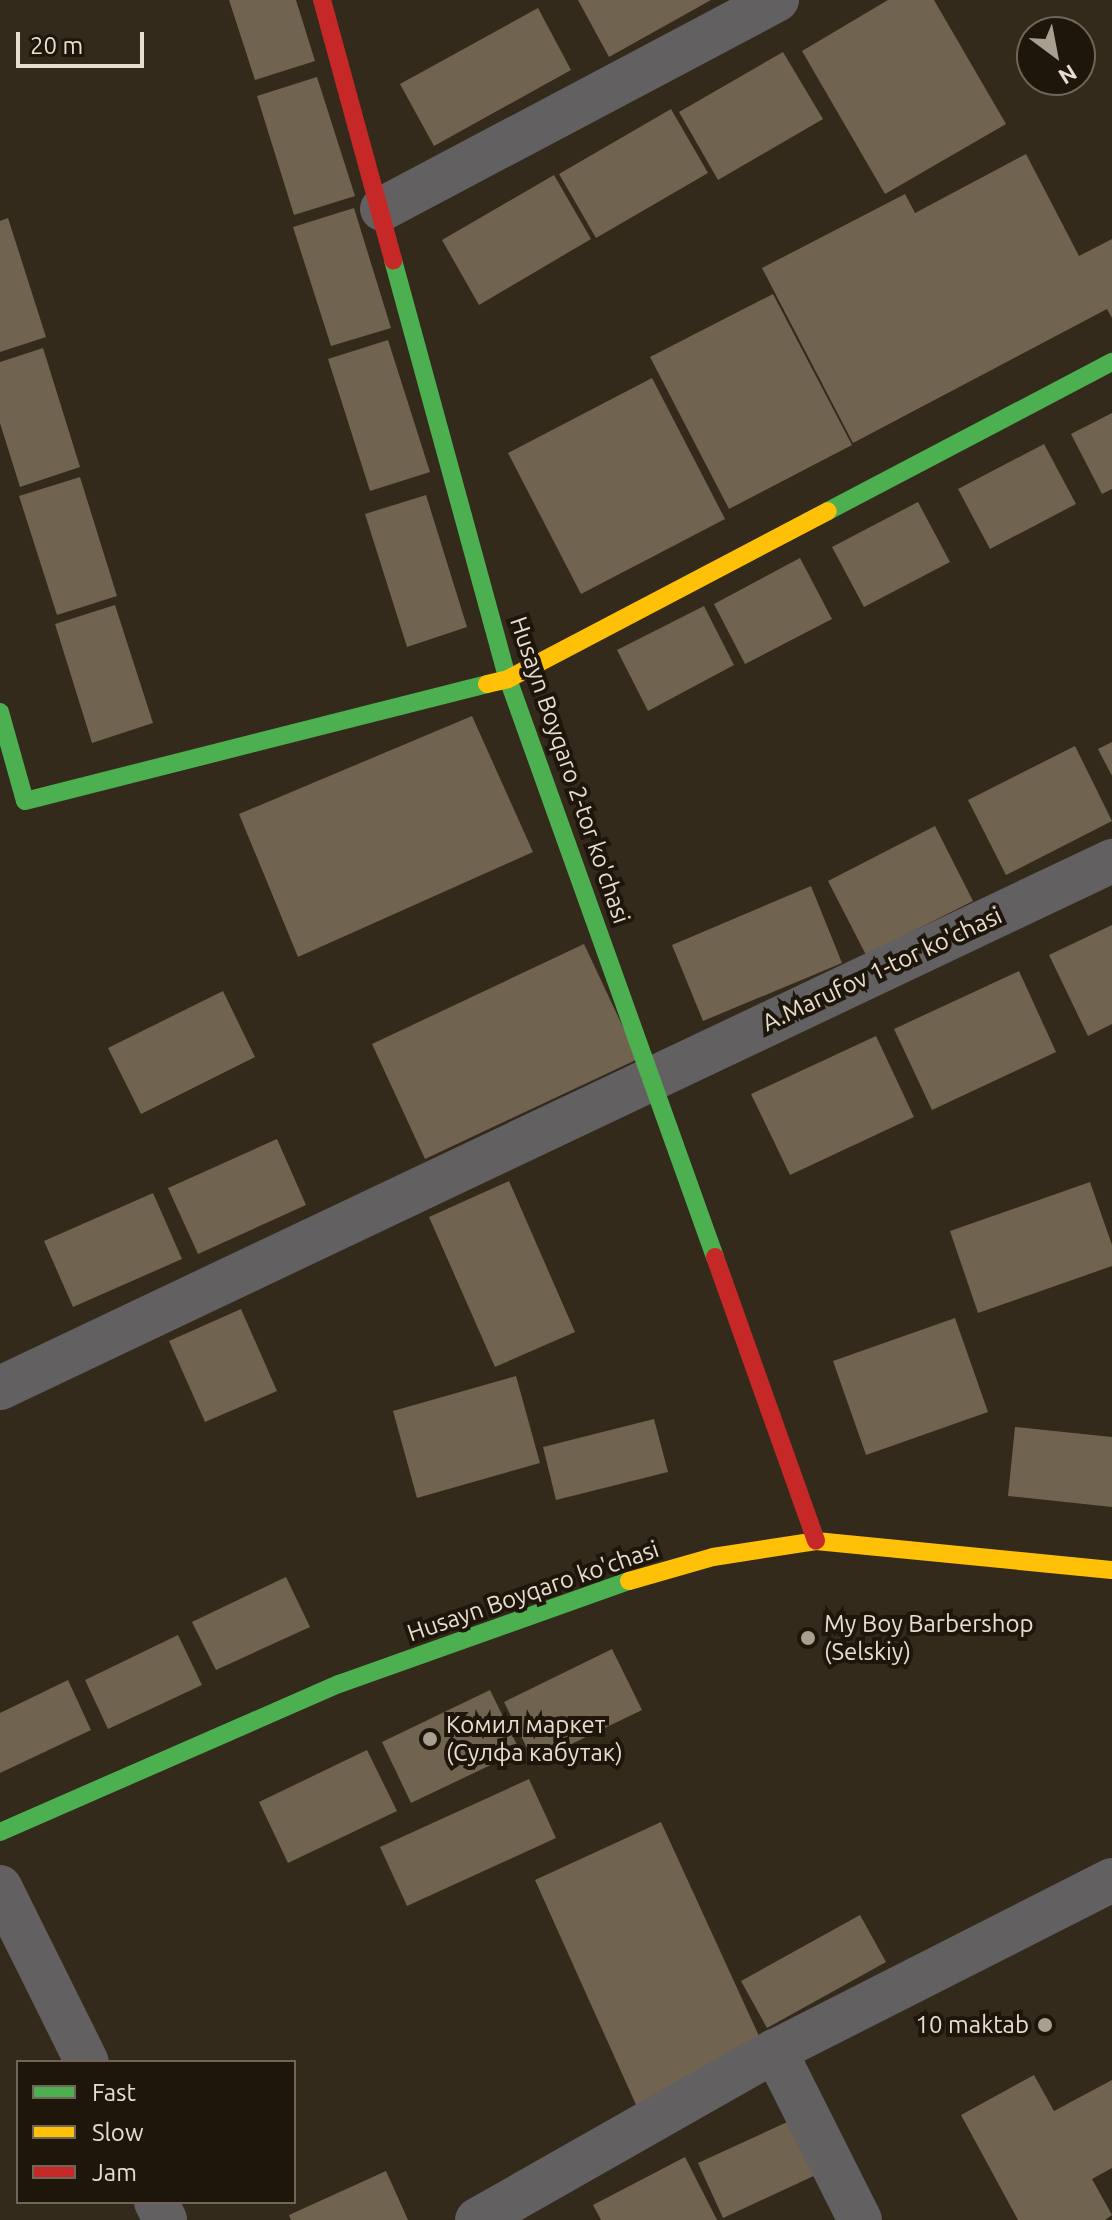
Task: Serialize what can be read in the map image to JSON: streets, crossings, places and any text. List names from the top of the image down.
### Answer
{
  "streets": {
    "street": ["Husayn Boyqaro 2-tor ko'chasi", "A.Marufov 1-tor ko'chasi", "Husayn Boyqaro ko'chasi"]
  },
  "crossings": [
    ["Husayn Boyqaro 2-tor ko'chasi", "A.Marufov 1-tor ko'chasi"],
    ["Husayn Boyqaro 2-tor ko'chasi", "Husayn Boyqaro ko'chasi"]
  ],
  "places": ["My Boy Barbershop (Selskiy)", "Комил маркет (Сулфа кабутак)", "10 maktab"],
  "legend": ["Fast", "Slow", "Jam"],
  "scale_bar": "20 m",
  "north": "bottom right"
}
